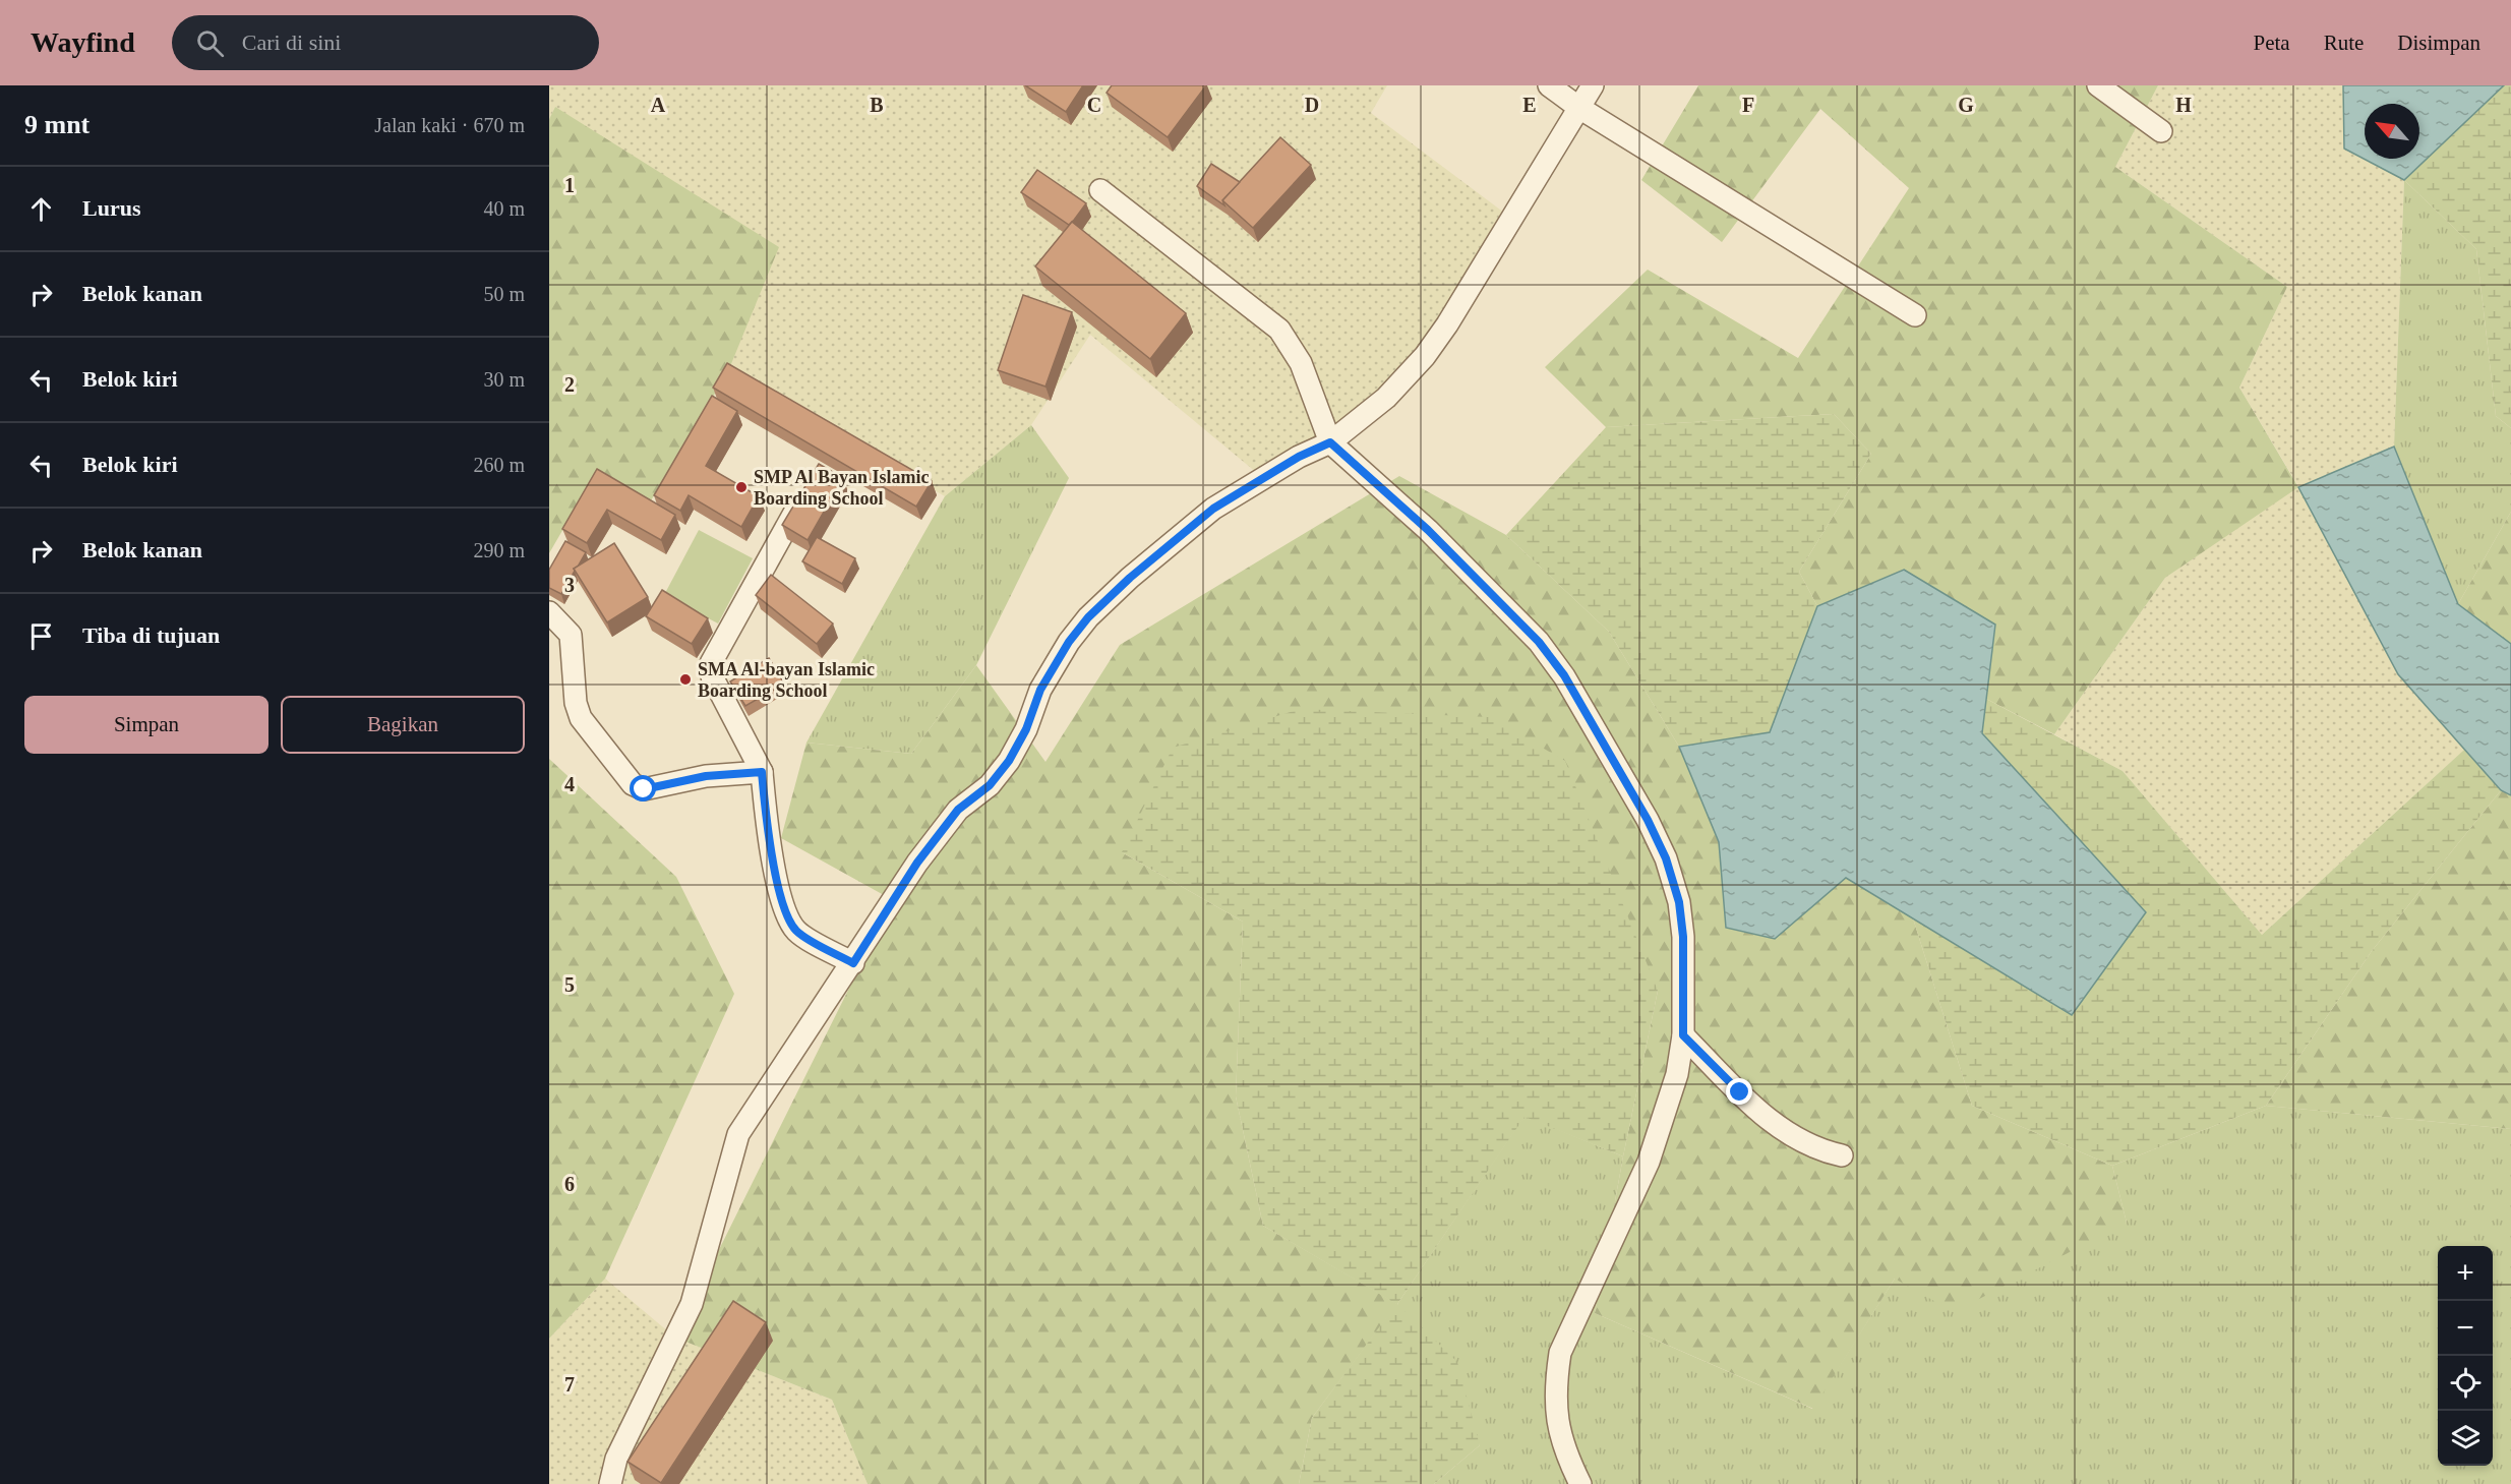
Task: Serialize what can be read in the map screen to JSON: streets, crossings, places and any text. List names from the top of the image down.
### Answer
{
  "places": ["SMP Al Bayan Islamic Boarding School", "SMA Al-bayan Islamic Boarding School"],
  "north": "top left",
  "page": {
    "header": "Wayfind",
    "search": "Cari di sini",
    "nav": ["Peta", "Rute", "Disimpan"],
    "heading": ["9 mnt", "Jalan kaki · 670 m"],
    "list": [
      ["Lurus", "40 m"],
      ["Belok kanan", "50 m"],
      ["Belok kiri", "30 m"],
      ["Belok kiri", "260 m"],
      ["Belok kanan", "290 m"],
      "Tiba di tujuan"
    ],
    "buttons": ["Simpan", "Bagikan"],
    "map_buttons": ["+", "−"]
  },
  "grid": {
    "columns": [
      "A",
      "B",
      "C",
      "D",
      "E",
      "F",
      "G",
      "H"
    ],
    "rows": [
      "1",
      "2",
      "3",
      "4",
      "5",
      "6",
      "7"
    ]
  }
}
